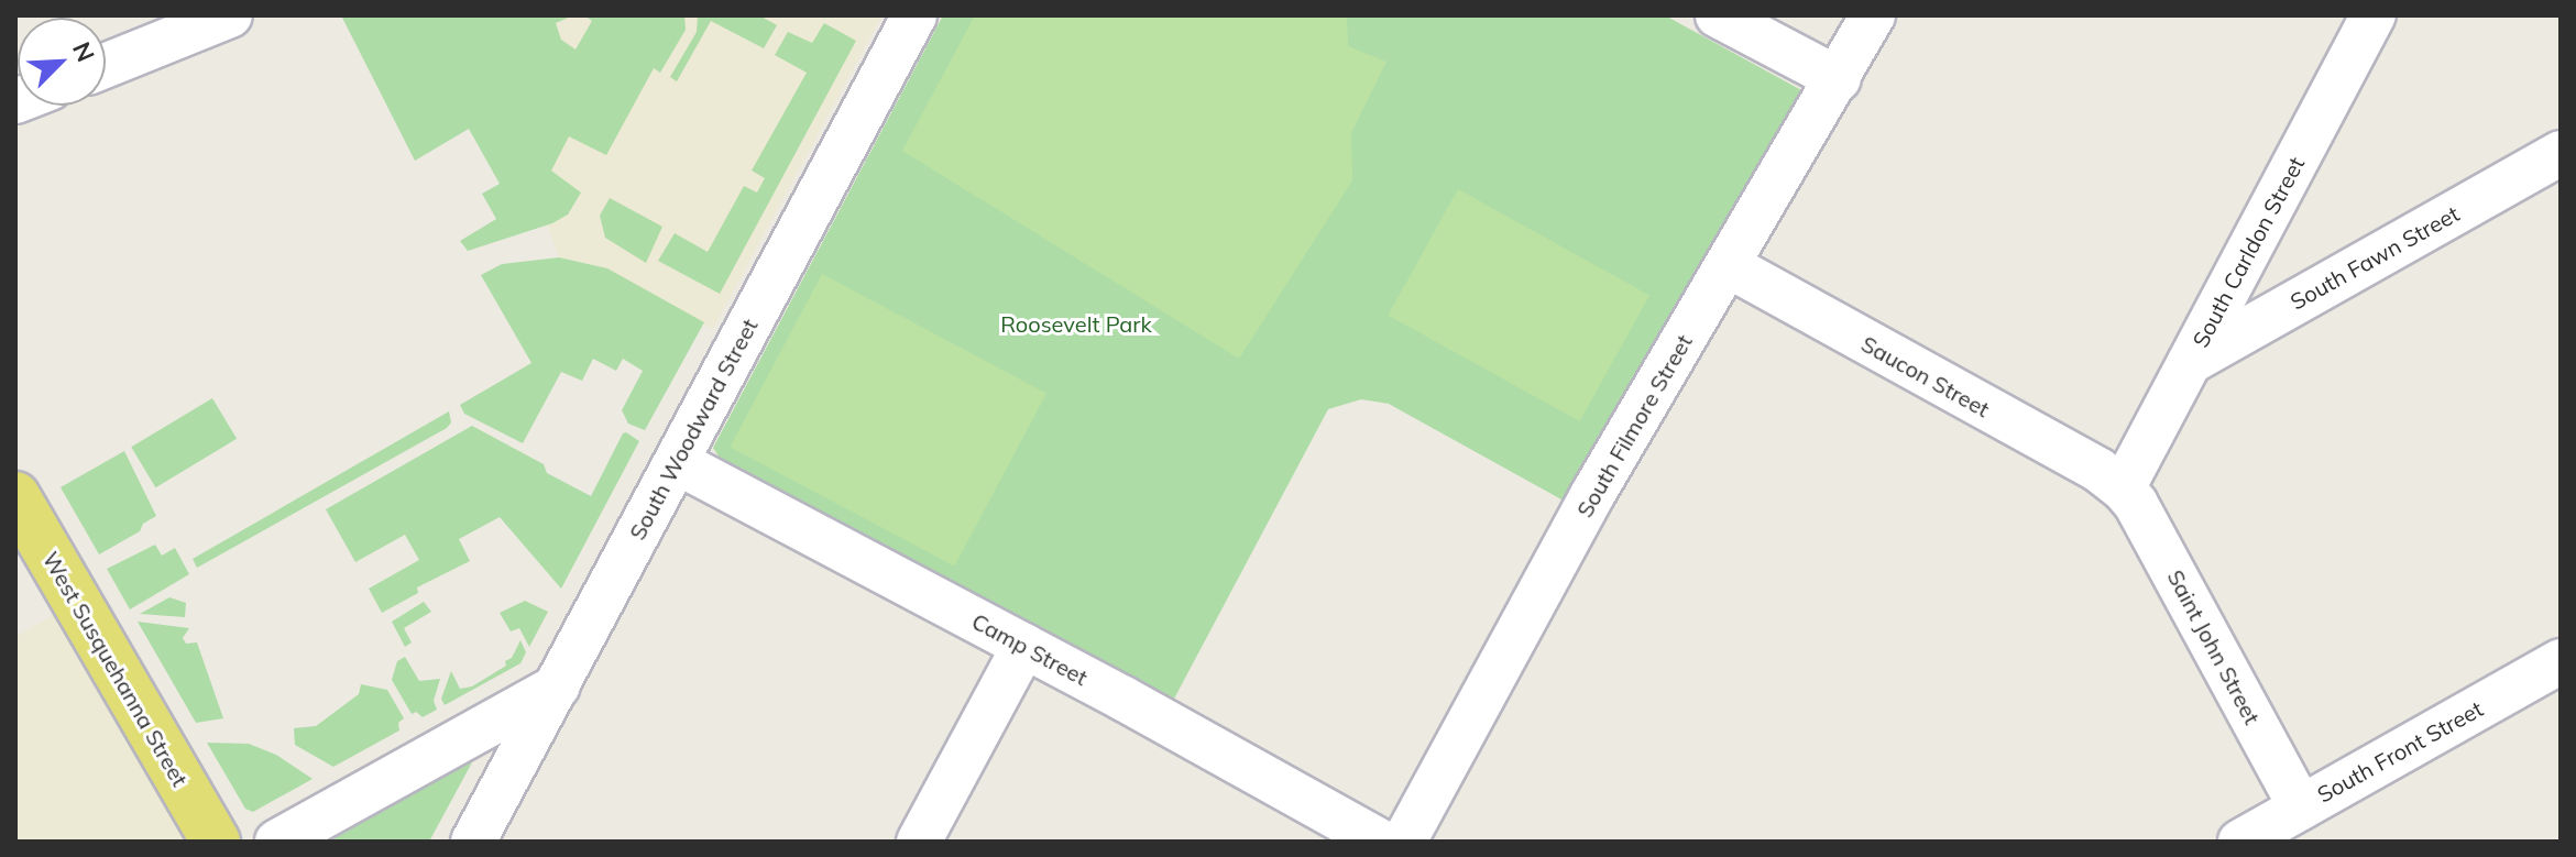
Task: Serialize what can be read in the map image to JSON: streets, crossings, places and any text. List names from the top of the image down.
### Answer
{
  "streets": {
    "main road": ["West Susquehanna Street"],
    "street": [
      "South Carldon Street",
      "South Fawn Street",
      "Saucon Street",
      "South Filmore Street",
      "South Woodward Street",
      "Saint John Street",
      "Camp Street",
      "South Front Street"
    ]
  },
  "crossings": [
    ["South Carldon Street", "South Fawn Street"],
    ["South Carldon Street", "Saucon Street"],
    ["South Carldon Street", "Saint John Street"],
    ["Saucon Street", "South Filmore Street"],
    ["Saucon Street", "Saint John Street"],
    ["South Woodward Street", "Camp Street"],
    ["Saint John Street", "South Front Street"]
  ],
  "parks": ["Roosevelt Park"],
  "north": "top right"
}
